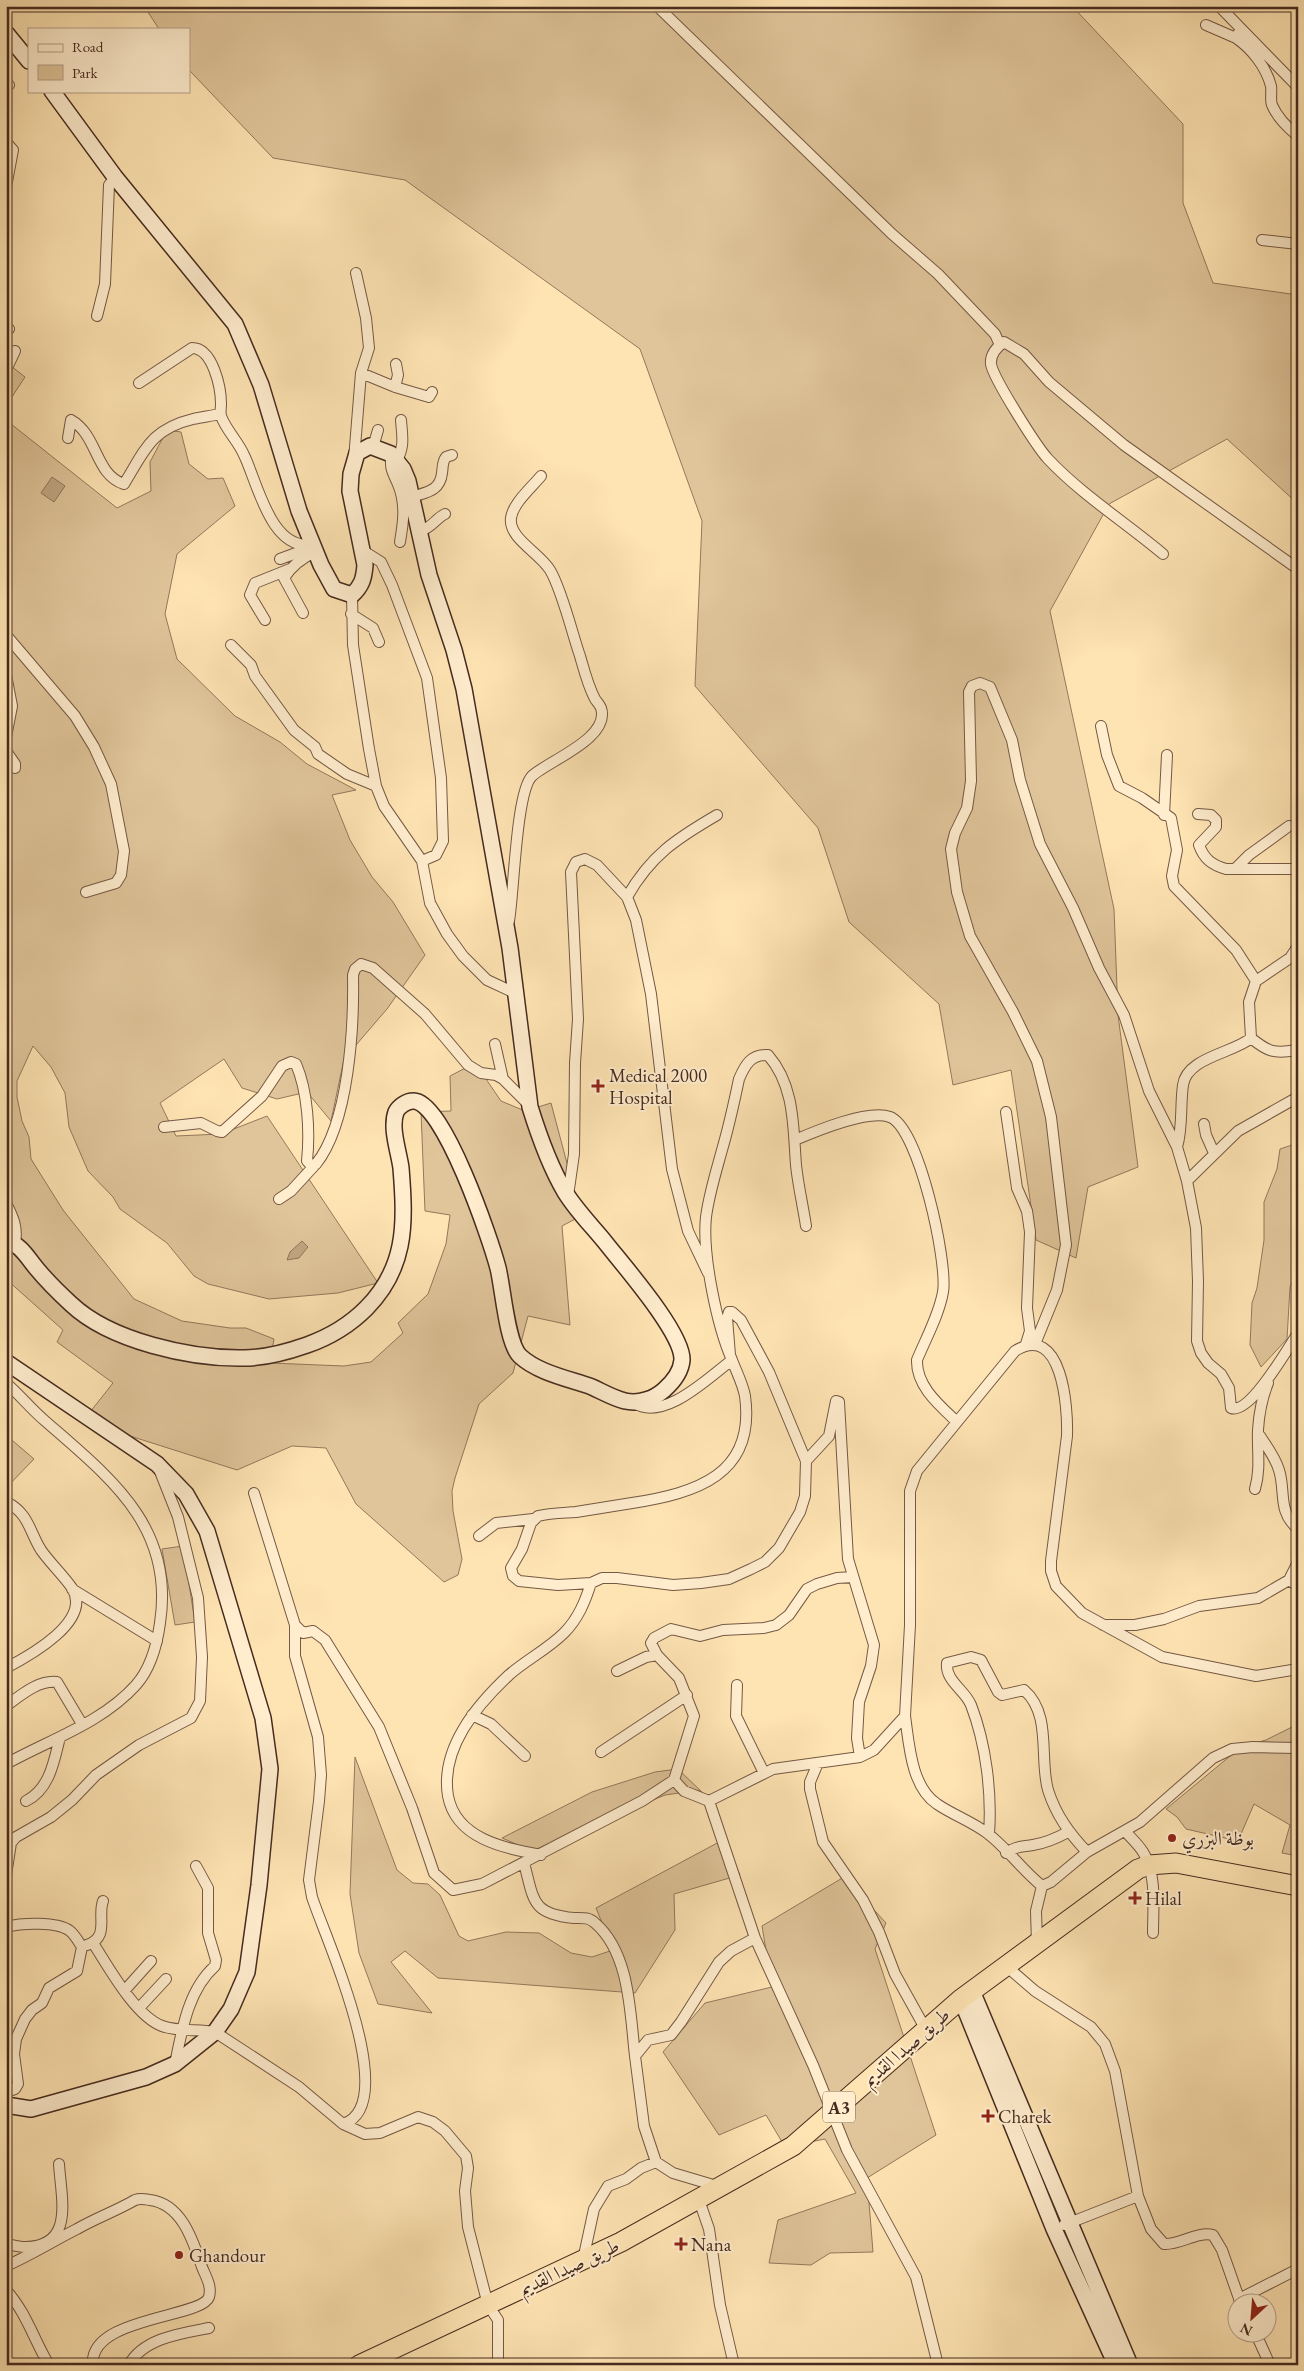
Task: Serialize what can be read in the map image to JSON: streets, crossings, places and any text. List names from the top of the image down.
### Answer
{
  "streets": {
    "highway": ["طريق صيدا القديم", "A3"]
  },
  "places": {
    "health": [
      "Medical 2000 Hospital",
      "Hilal",
      "Charek",
      "Nana"
    ],
    "other": ["بوظة البزري", "Ghandour"]
  },
  "legend": ["Road", "Park"],
  "north": "bottom left"
}
